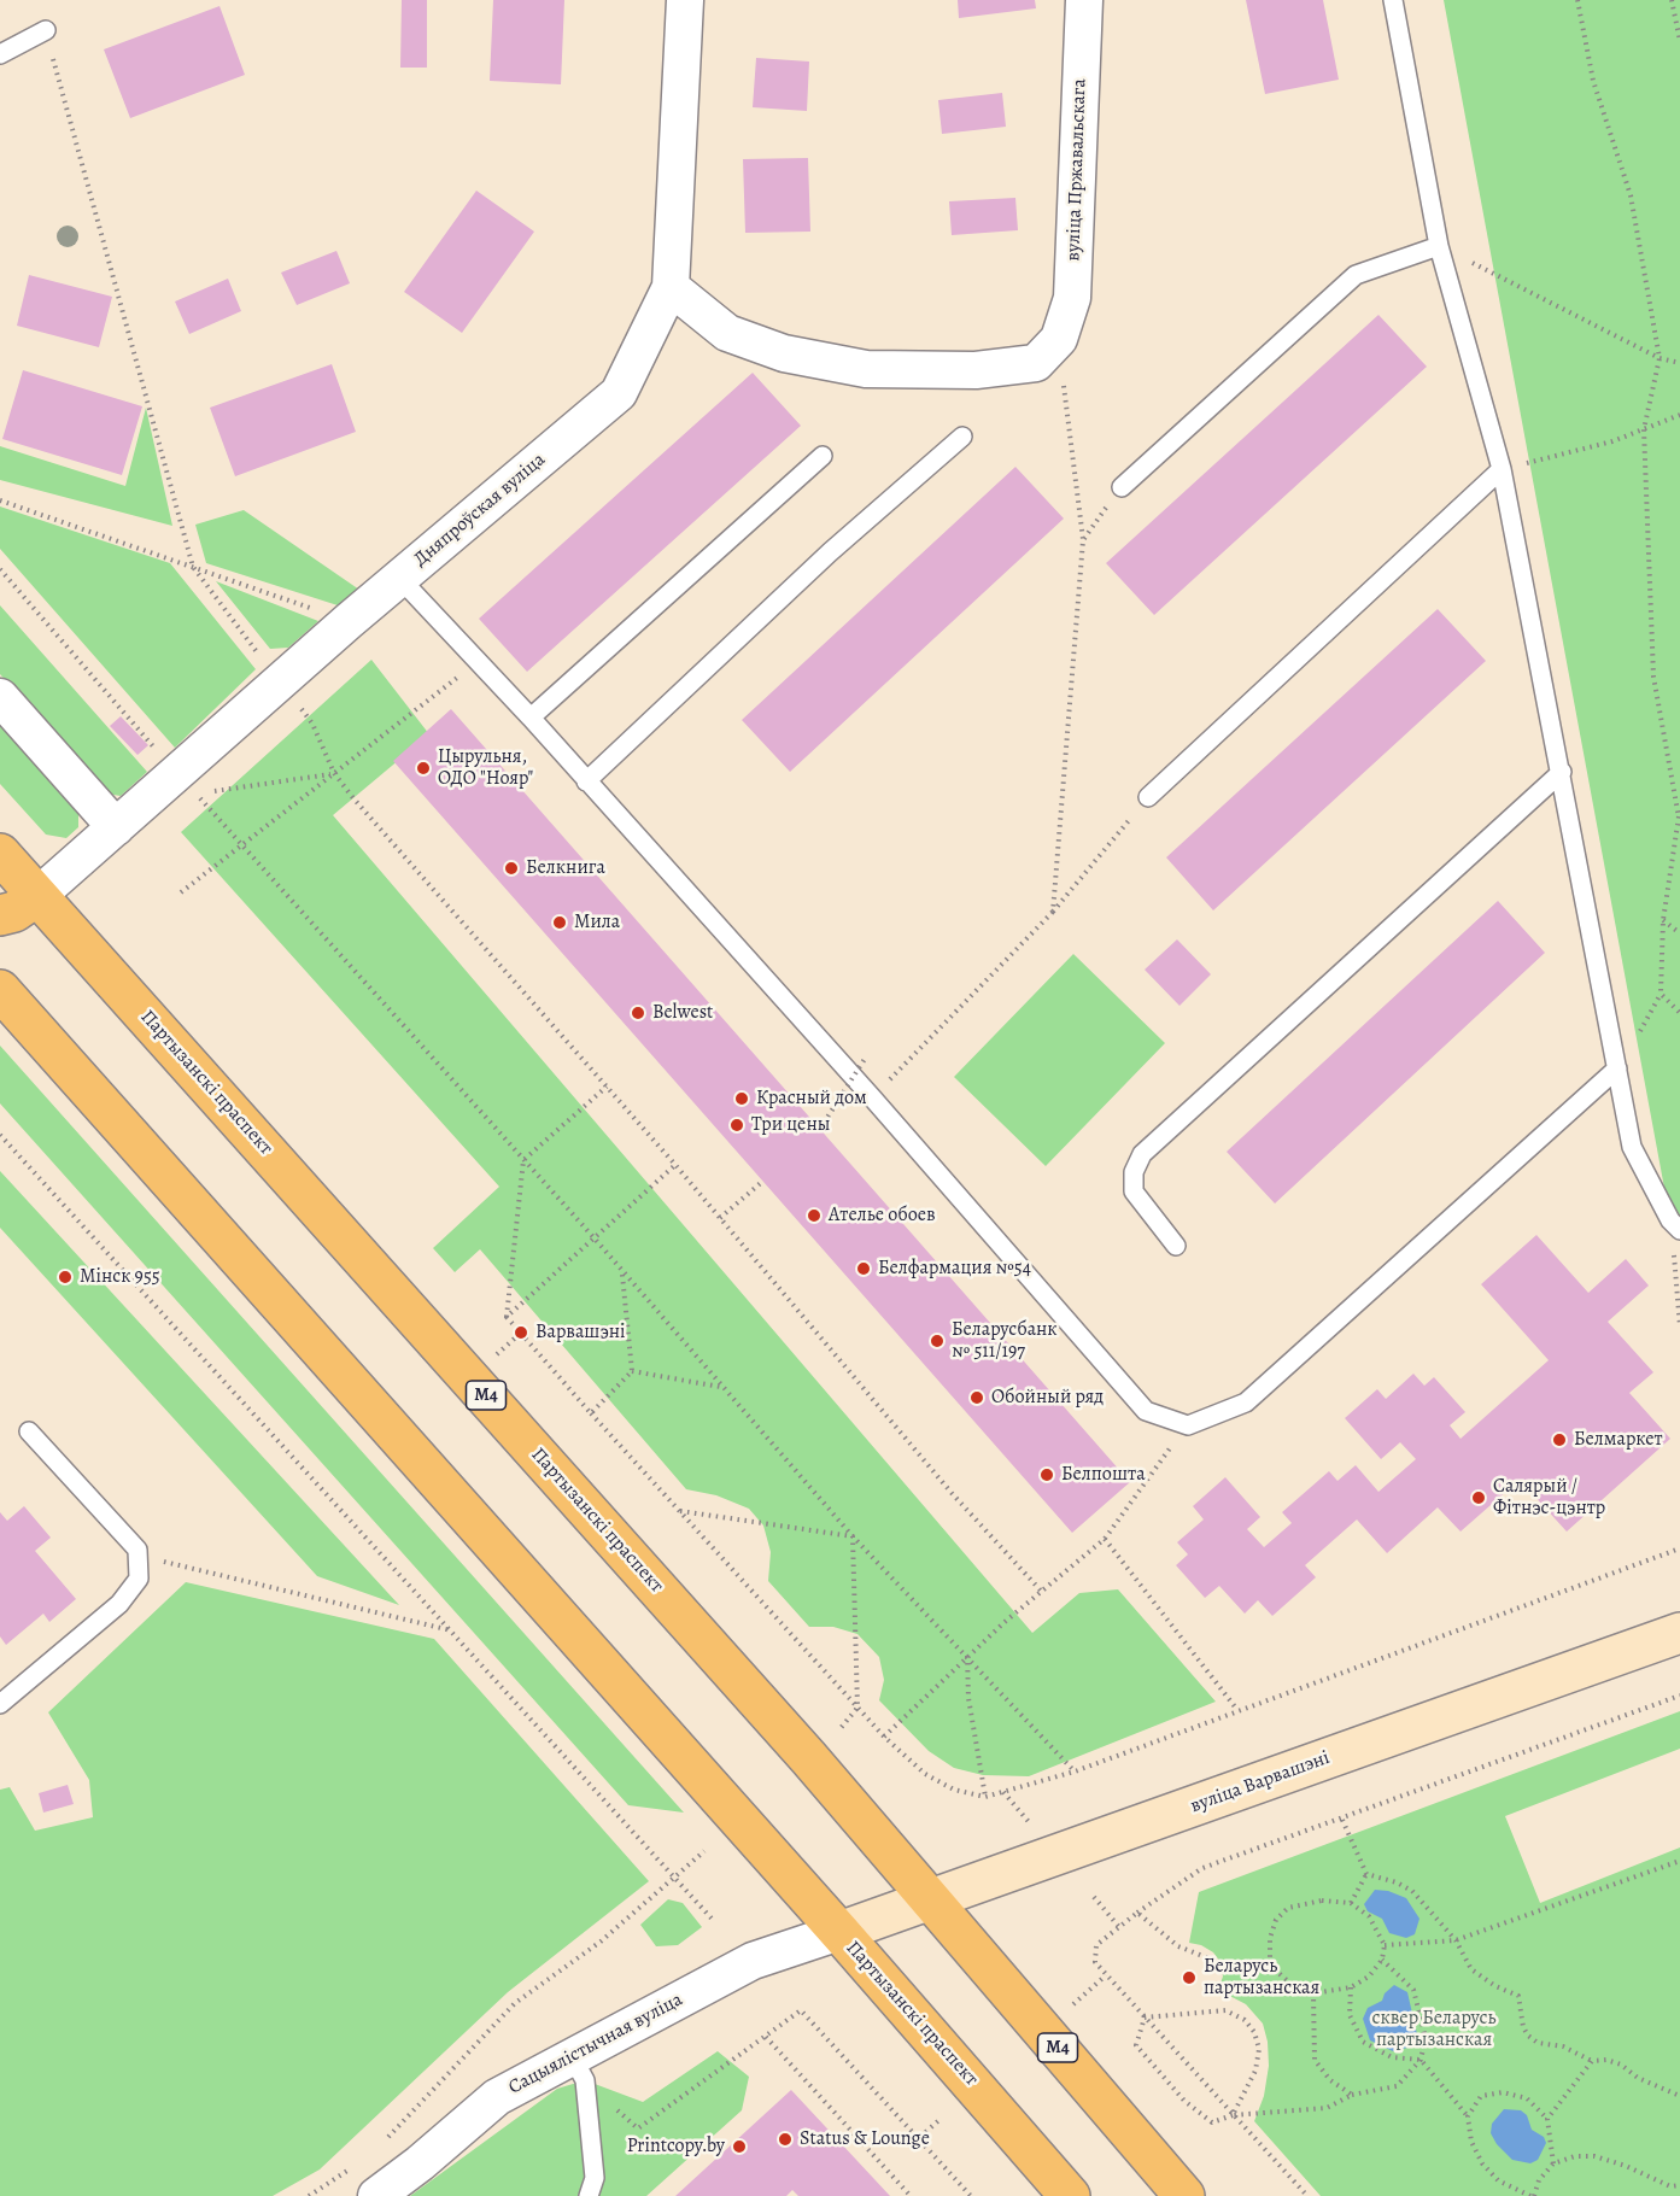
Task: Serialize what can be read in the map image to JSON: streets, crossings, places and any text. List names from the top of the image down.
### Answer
{
  "streets": {
    "main road": ["Партызанскі праспект", "М4", "вуліца Варвашэні"],
    "street": ["вуліца Пржавальскага", "Дняпроўская вуліца", "Сацыялістычная вуліца"]
  },
  "crossings": [
    ["Дняпроўская вуліца", "Партызанскі праспект"],
    ["Партызанскі праспект", "вуліца Варвашэні"],
    ["Партызанскі праспект", "Сацыялістычная вуліца"],
    ["вуліца Варвашэні", "Сацыялістычная вуліца"]
  ],
  "parks": ["сквер Беларусь партызанская"],
  "places": [
    "Цырульня, ОДО \"Нояр\"",
    "Белкнига",
    "Мила",
    "Belwest",
    "Красный дом",
    "Три цены",
    "Ателье обоев",
    "Белфармация №54",
    "Мінск 955",
    "Варвашэні",
    "Беларусбанк № 511/197",
    "Обойный ряд",
    "Белмаркет",
    "Белпошта",
    "Салярый / Фітнэс-цэнтр",
    "Беларусь партызанская",
    "Status & Lounge",
    "Printcopy.by"
  ]
}
